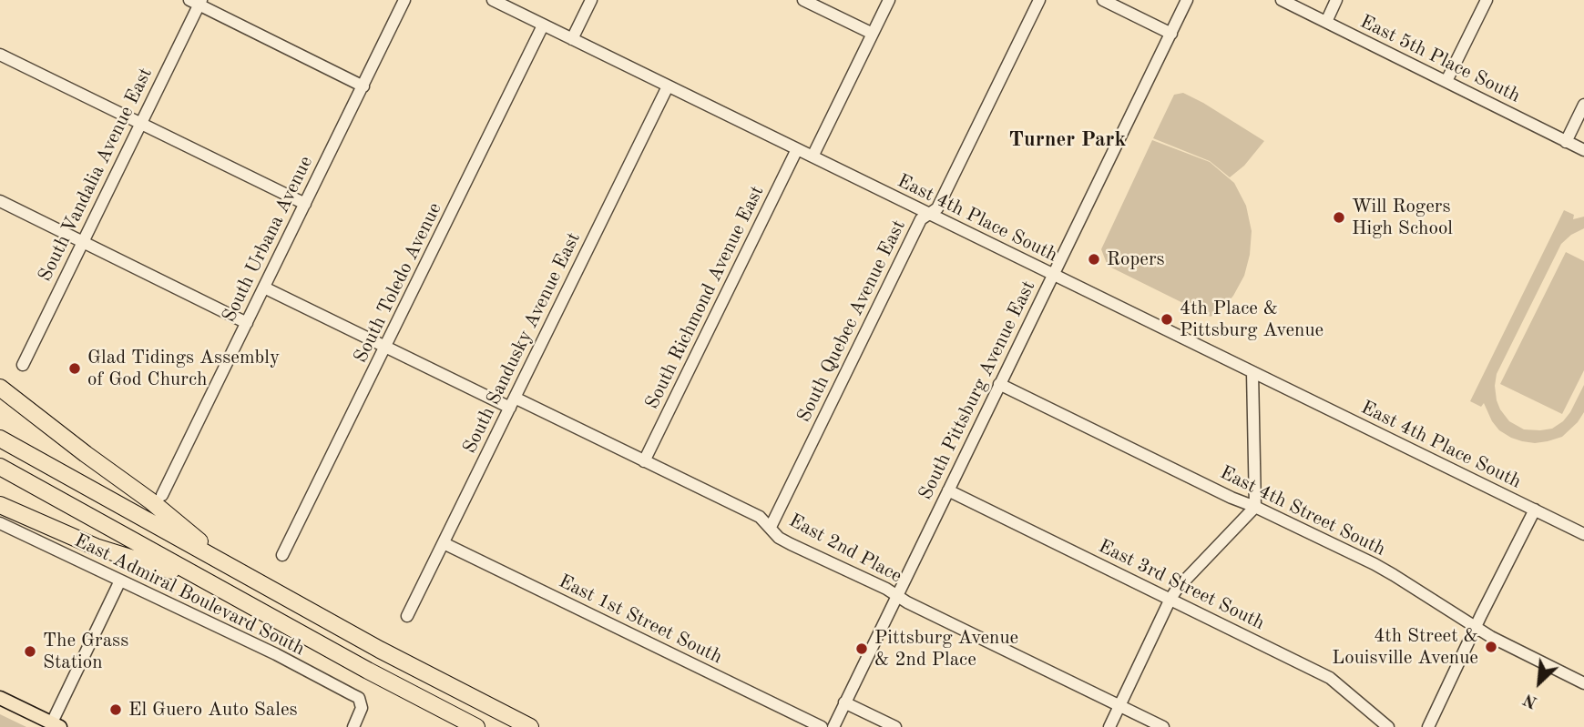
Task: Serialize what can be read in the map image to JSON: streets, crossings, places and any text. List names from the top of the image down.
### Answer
{
  "streets": {
    "street": [
      "East 5th Place South",
      "South Vandalia Avenue East",
      "East 4th Place South",
      "South Urbana Avenue",
      "South Toledo Avenue",
      "South Richmond Avenue East",
      "South Quebec Avenue East",
      "South Sandusky Avenue East",
      "South Pittsburg Avenue East",
      "East 4th Street South",
      "East 2nd Place",
      "East 3rd Street South",
      "East Admiral Boulevard South",
      "East 1st Street South"
    ]
  },
  "crossings": [
    ["East 4th Place South", "South Toledo Avenue"],
    ["East 4th Place South", "South Richmond Avenue East"],
    ["East 4th Place South", "South Quebec Avenue East"],
    ["East 4th Place South", "South Sandusky Avenue East"],
    ["East 4th Place South", "South Pittsburg Avenue East"],
    ["South Urbana Avenue", "East 2nd Place"],
    ["South Toledo Avenue", "East 2nd Place"],
    ["South Richmond Avenue East", "East 2nd Place"],
    ["South Quebec Avenue East", "East 2nd Place"],
    ["South Sandusky Avenue East", "East 2nd Place"],
    ["South Sandusky Avenue East", "East 1st Street South"],
    ["South Pittsburg Avenue East", "East 4th Street South"],
    ["South Pittsburg Avenue East", "East 2nd Place"],
    ["South Pittsburg Avenue East", "East 3rd Street South"]
  ],
  "districts": ["Turner Park"],
  "places": [
    "Will Rogers High School",
    "Ropers",
    "4th Place & Pittsburg Avenue",
    "Glad Tidings Assembly of God Church",
    "4th Street & Louisville Avenue",
    "Pittsburg Avenue & 2nd Place",
    "The Grass Station",
    "El Guero Auto Sales"
  ],
  "north": "bottom left"
}
